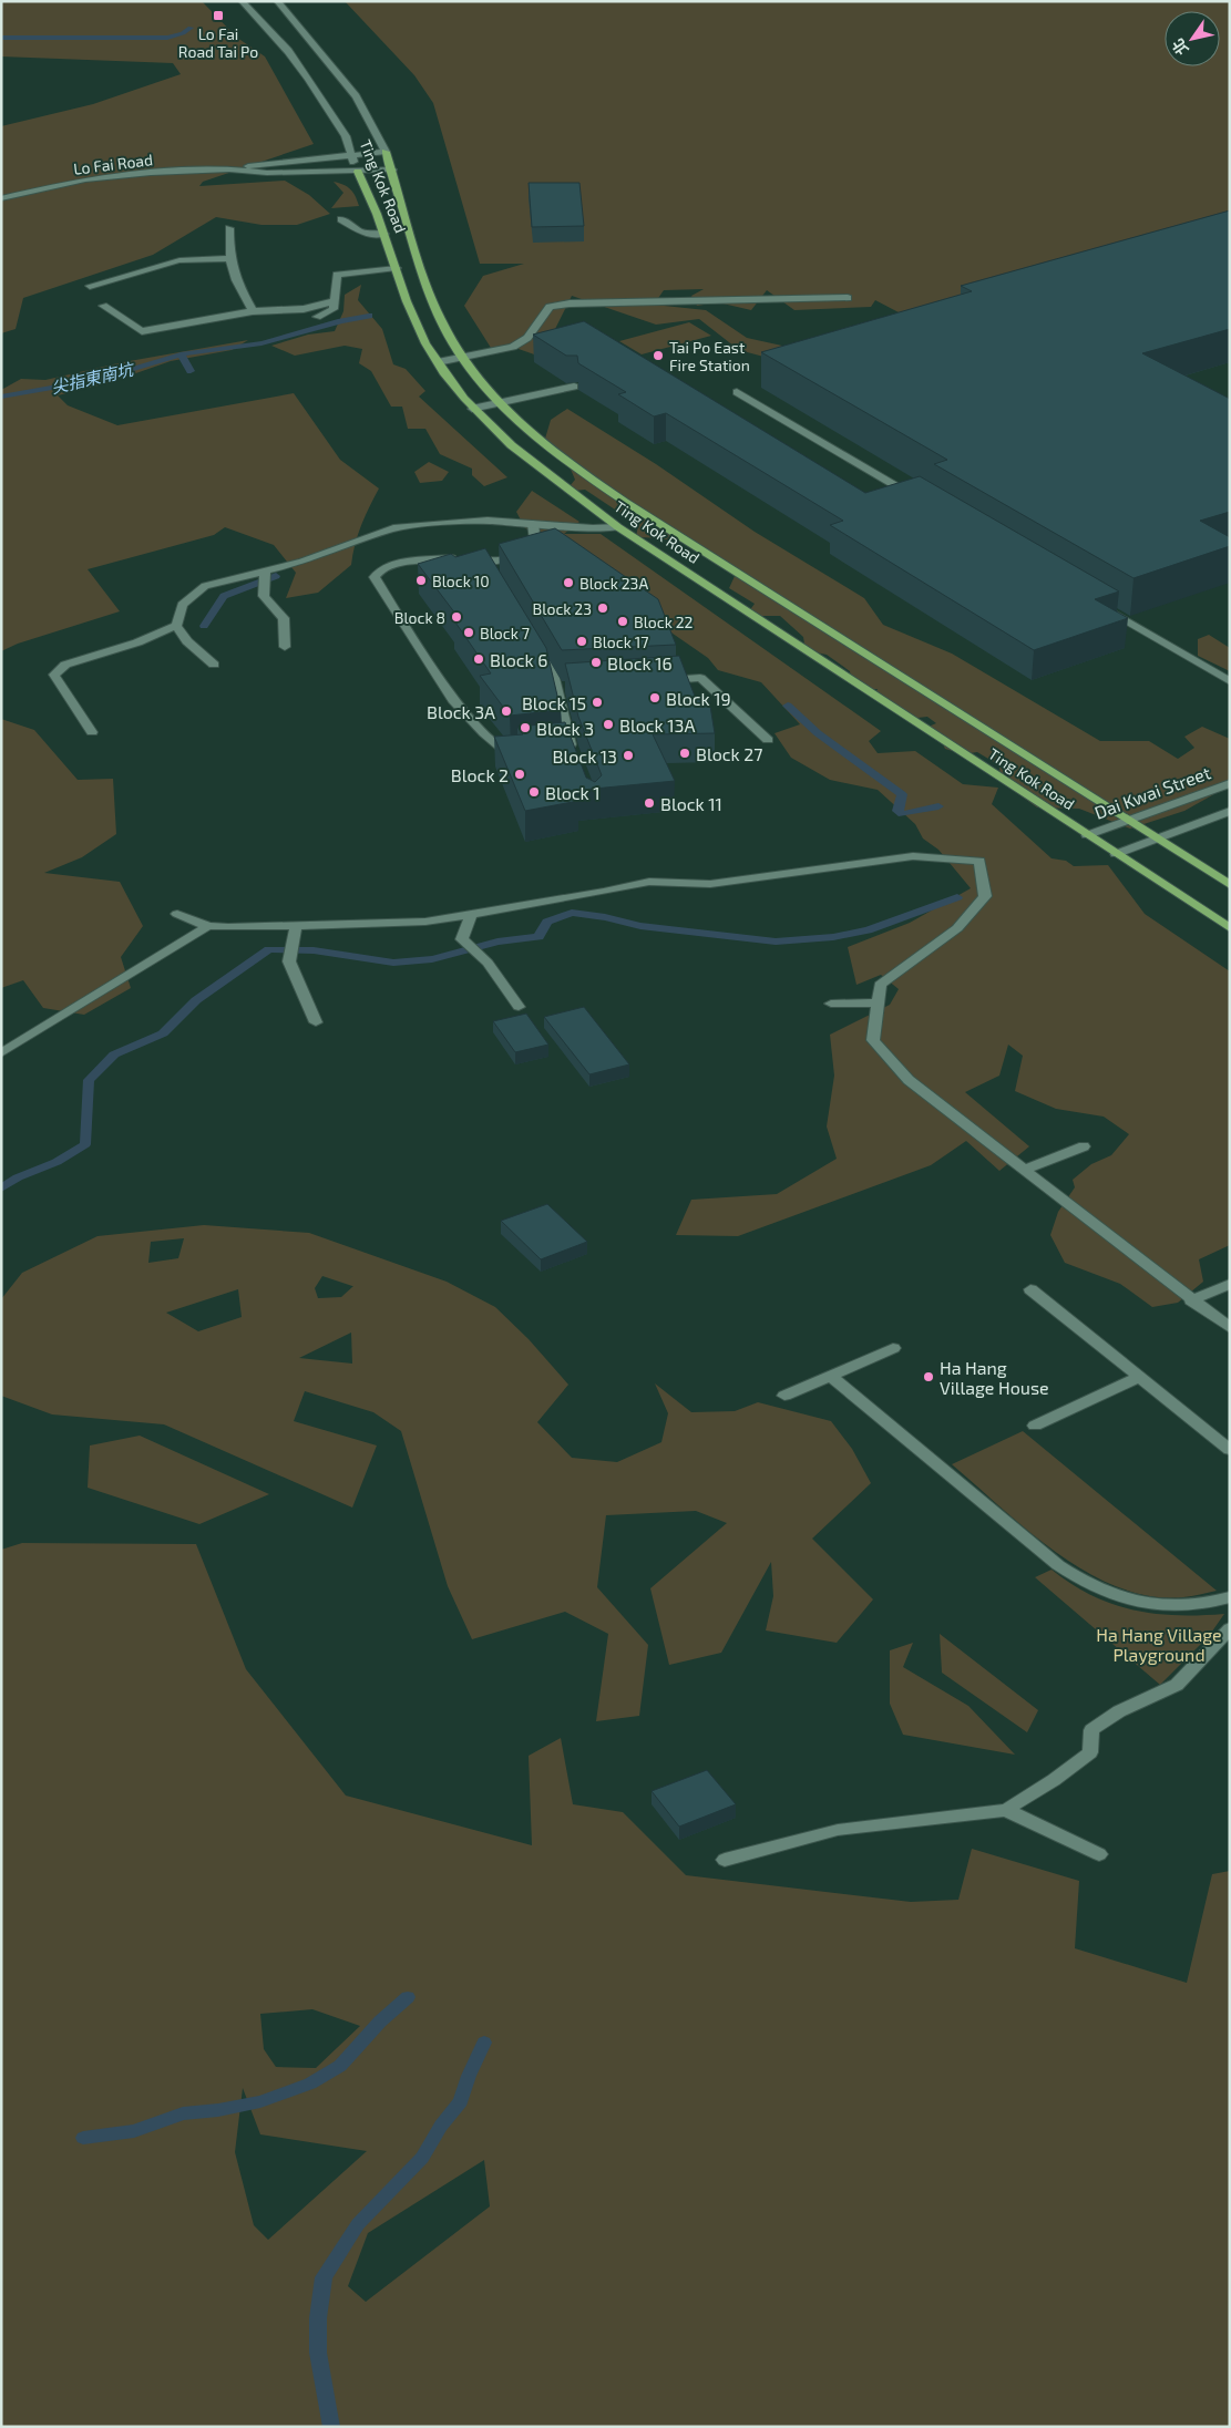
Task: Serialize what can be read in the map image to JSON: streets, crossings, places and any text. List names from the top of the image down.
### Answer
{
  "streets": {
    "main road": ["Ting Kok Road"],
    "street": ["Lo Fai Road", "Dai Kwai Street"]
  },
  "crossings": [
    ["Lo Fai Road", "Ting Kok Road"],
    ["Ting Kok Road", "Dai Kwai Street"]
  ],
  "water": ["尖指東南坑"],
  "parks": ["Ha Hang Village Playground"],
  "places": {
    "transit": ["Lo Fai Road Tai Po"],
    "other": [
      "Tai Po East Fire Station",
      "Block 10",
      "Block 23A",
      "Block 23",
      "Block 8",
      "Block 22",
      "Block 7",
      "Block 17",
      "Block 6",
      "Block 16",
      "Block 19",
      "Block 15",
      "Block 3A",
      "Block 13A",
      "Block 3",
      "Block 27",
      "Block 13",
      "Block 2",
      "Block 1",
      "Block 11",
      "Ha Hang Village House"
    ]
  },
  "north": "bottom left"
}
